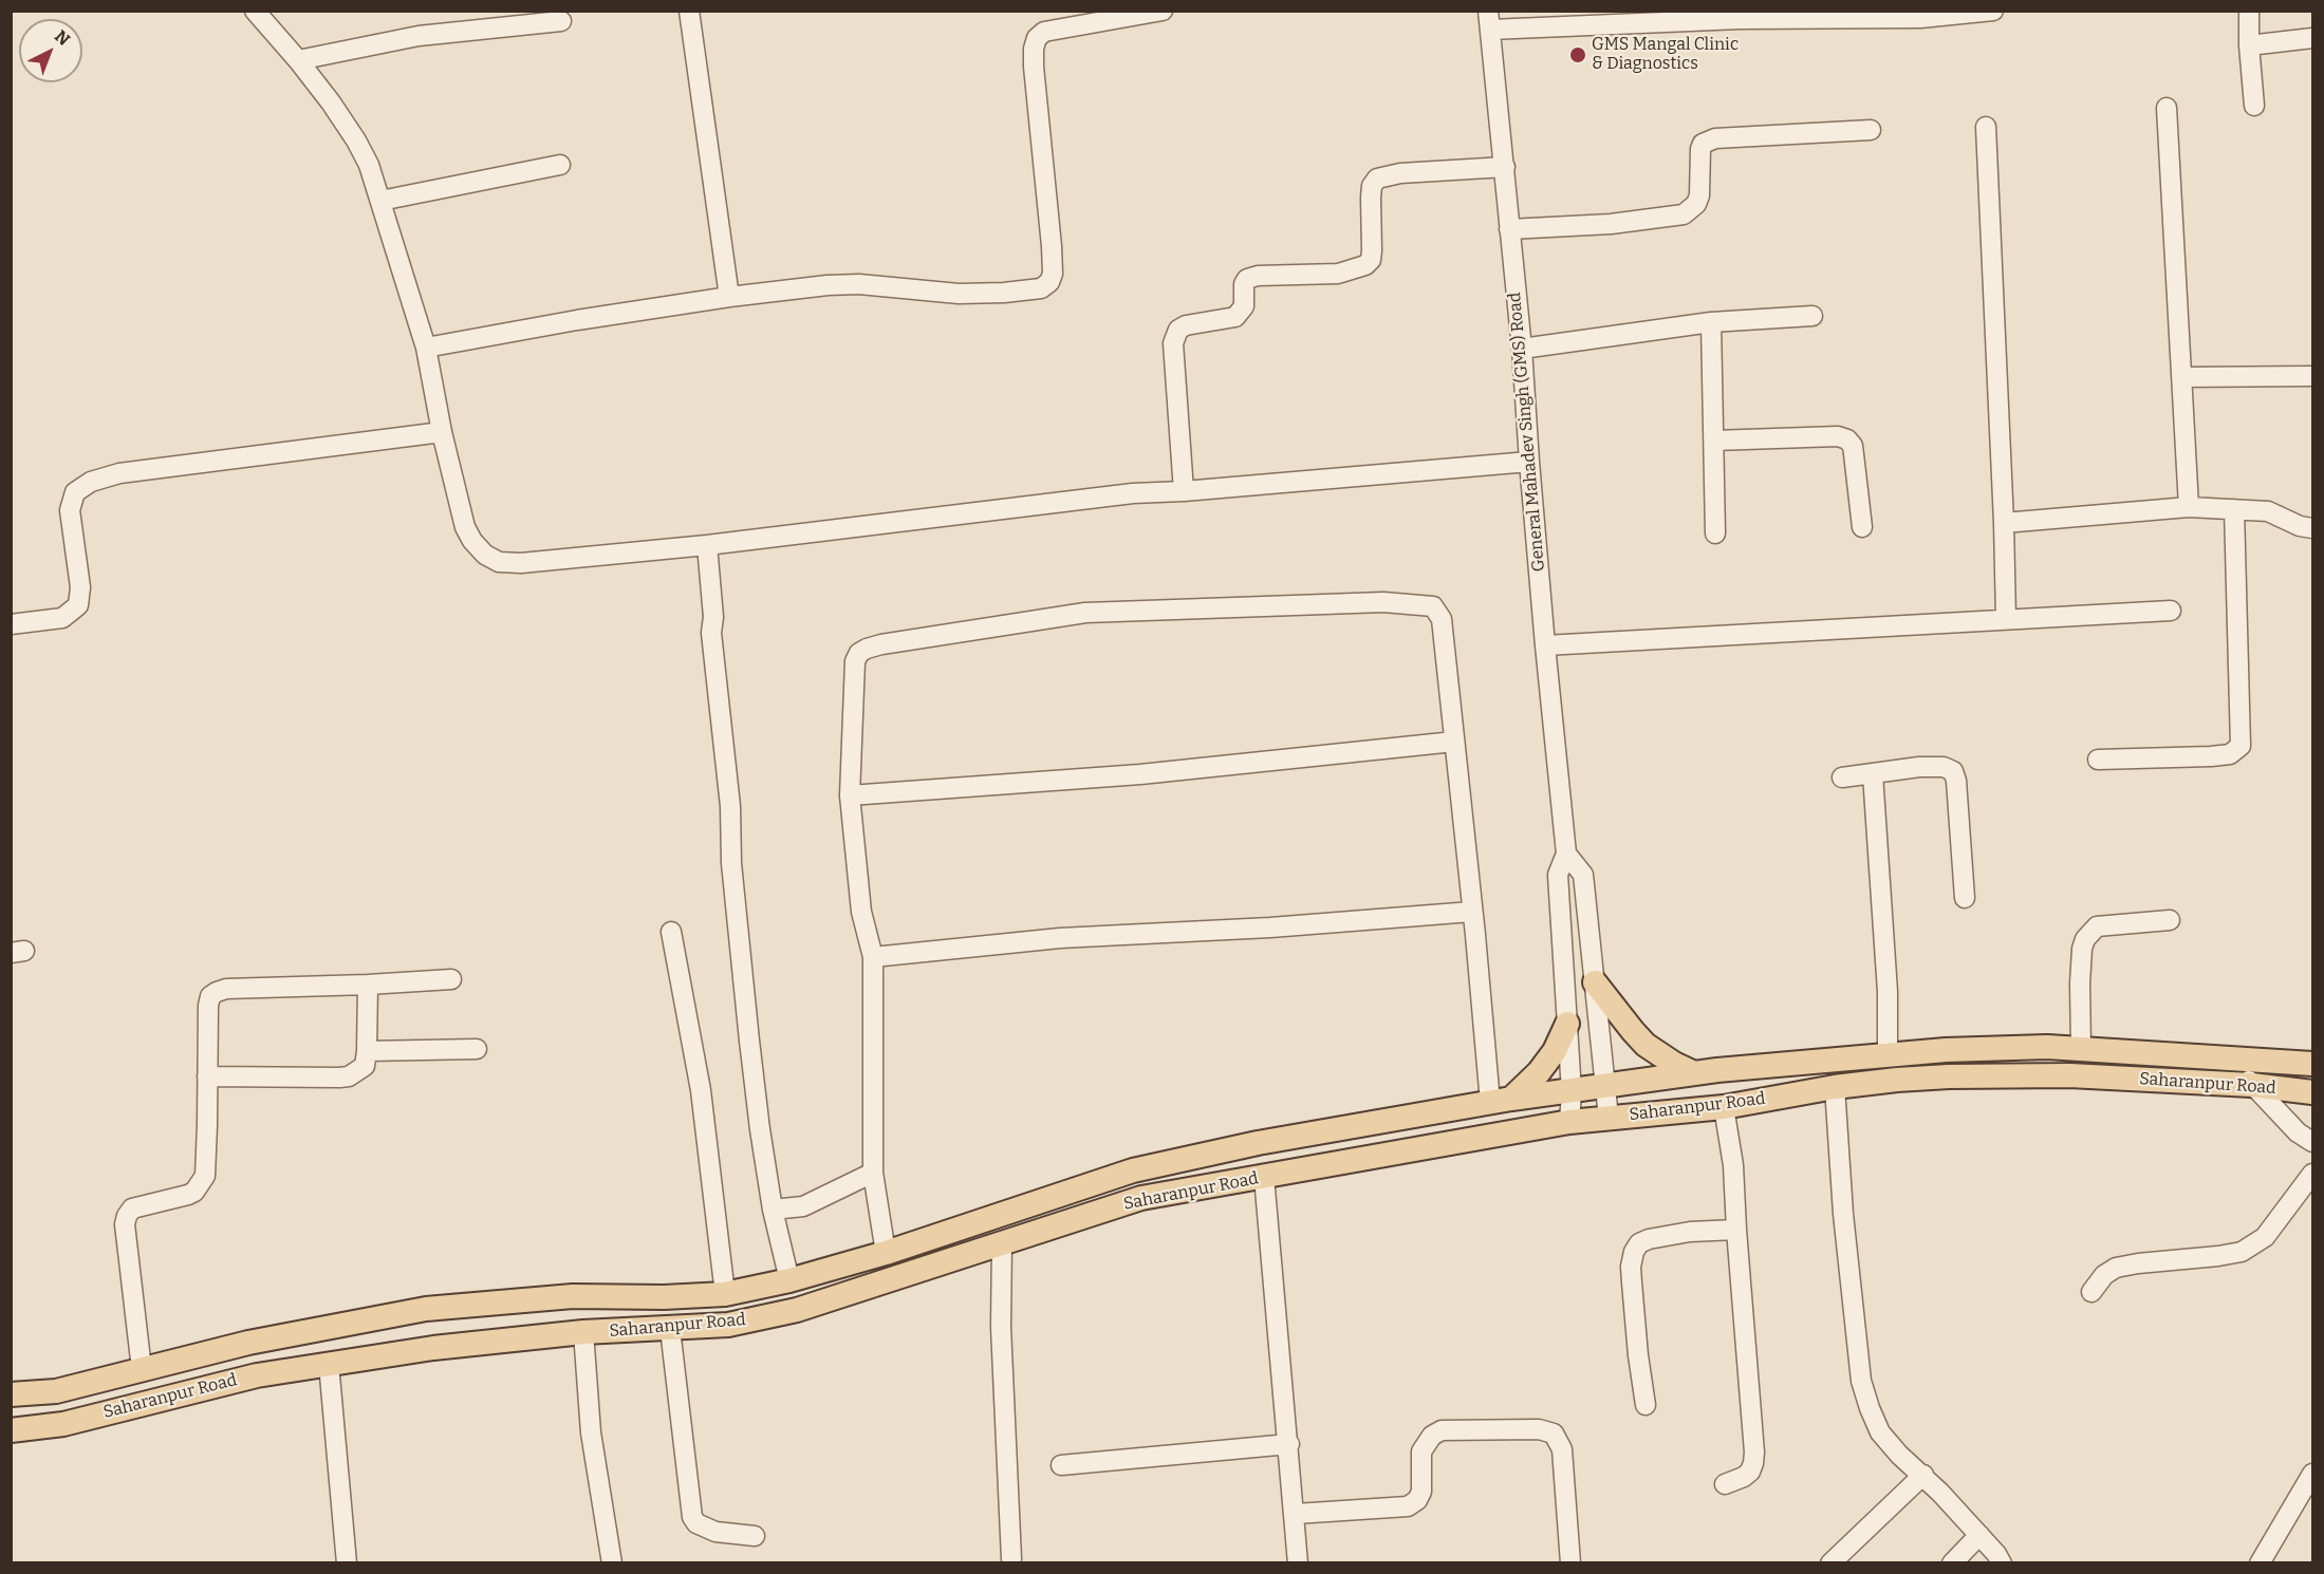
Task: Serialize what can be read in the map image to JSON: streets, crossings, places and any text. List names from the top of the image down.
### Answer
{
  "streets": {
    "main road": ["Saharanpur Road"],
    "street": ["General Mahadev Singh (GMS) Road"]
  },
  "crossings": [
    ["General Mahadev Singh (GMS) Road", "Saharanpur Road"]
  ],
  "places": ["GMS Mangal Clinic & Diagnostics"],
  "north": "top right"
}
